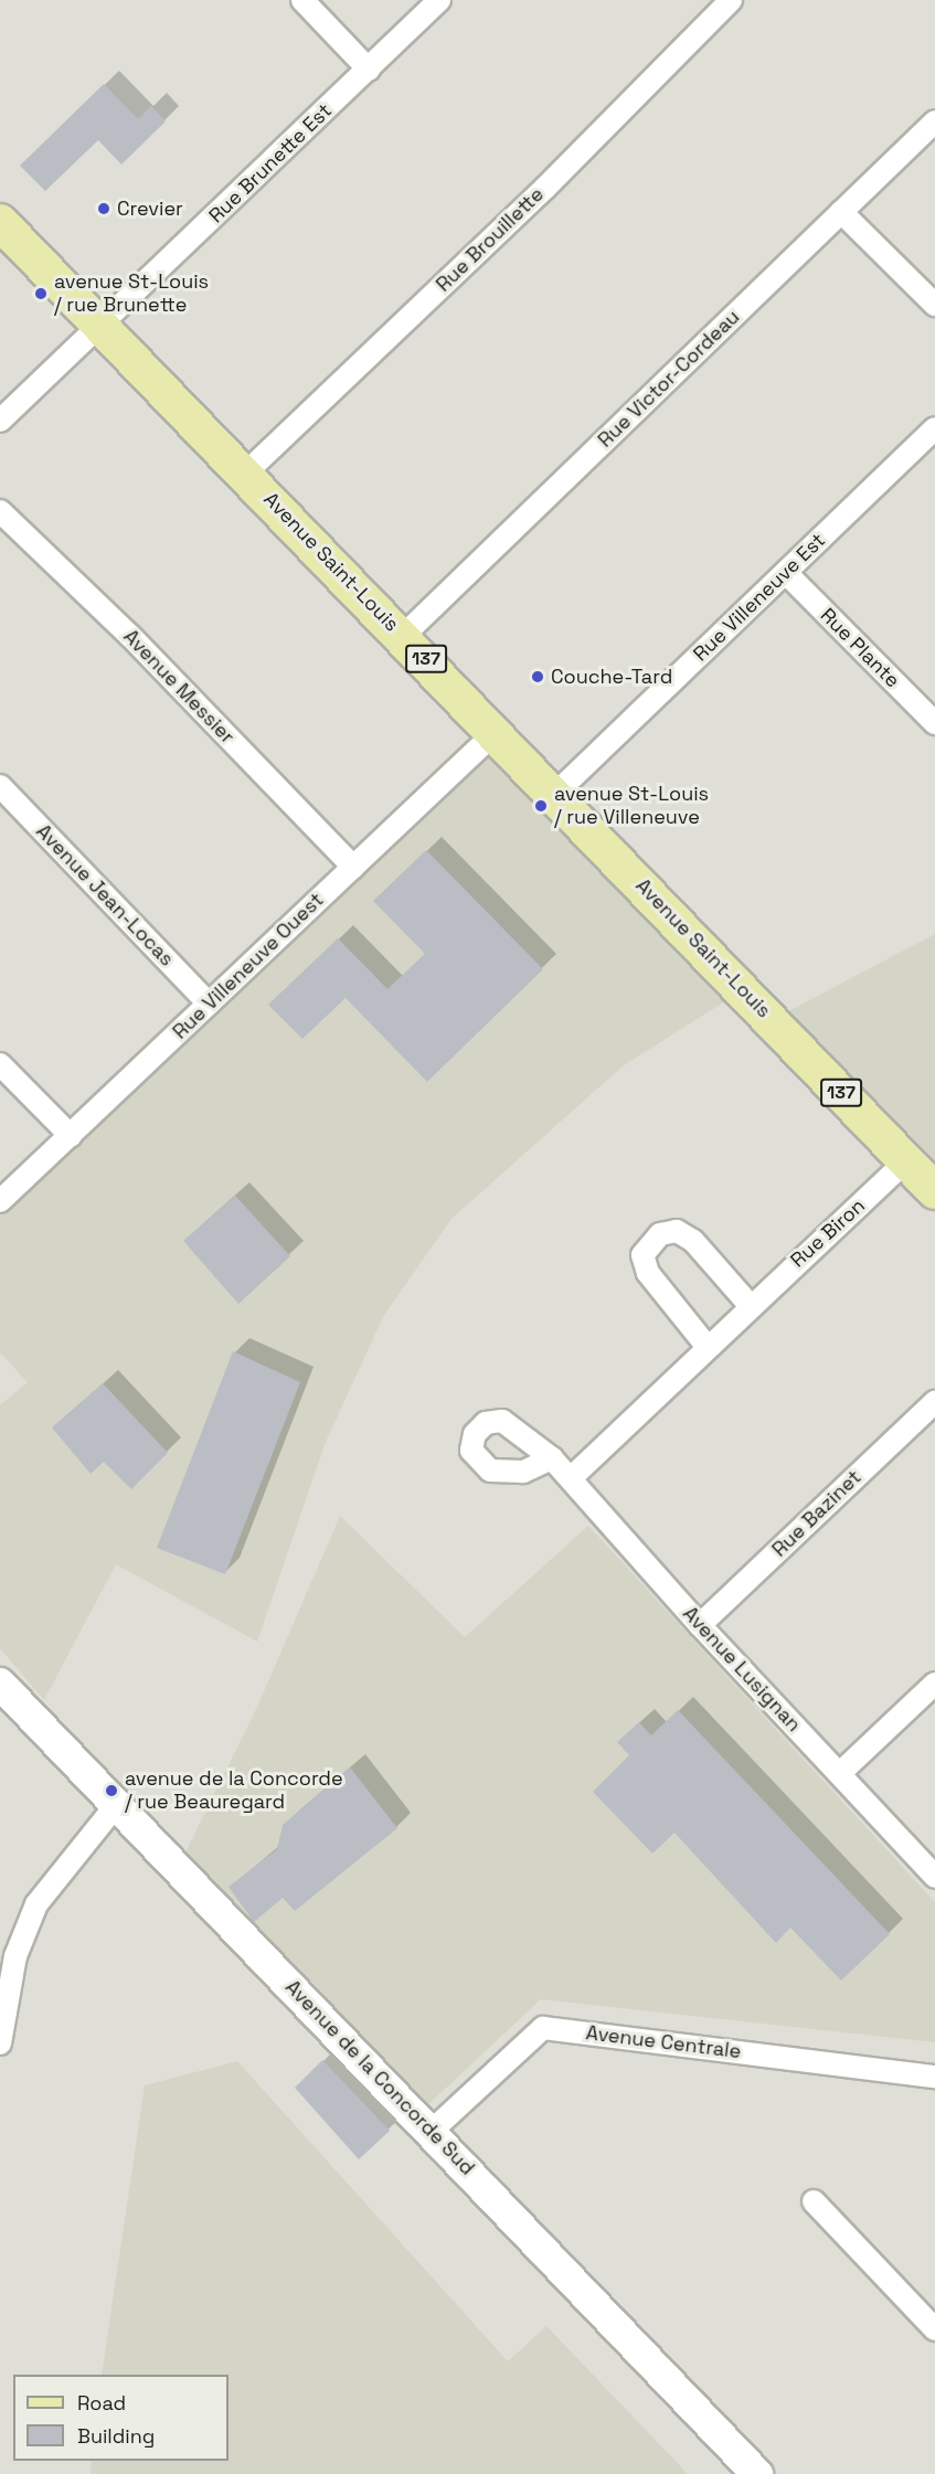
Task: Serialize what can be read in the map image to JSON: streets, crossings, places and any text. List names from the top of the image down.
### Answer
{
  "streets": {
    "main road": ["Avenue Saint-Louis", "137"],
    "street": [
      "Rue Brunette Est",
      "Rue Brouillette",
      "Rue Victor-Cordeau",
      "Rue Villeneuve Est",
      "Rue Plante",
      "Avenue Messier",
      "Avenue Jean-Locas",
      "Rue Villeneuve Ouest",
      "Rue Biron",
      "Rue Bazinet",
      "Avenue Lusignan",
      "Avenue Centrale",
      "Avenue de la Concorde Sud"
    ]
  },
  "crossings": [
    ["Rue Brunette Est", "Avenue Saint-Louis"],
    ["Rue Brouillette", "Avenue Saint-Louis"],
    ["Rue Victor-Cordeau", "Avenue Saint-Louis"],
    ["Avenue Saint-Louis", "Rue Villeneuve Est"],
    ["Avenue Saint-Louis", "Rue Villeneuve Ouest"],
    ["Avenue Saint-Louis", "Rue Biron"],
    ["Rue Villeneuve Est", "Rue Plante"],
    ["Avenue Messier", "Rue Villeneuve Ouest"],
    ["Avenue Jean-Locas", "Rue Villeneuve Ouest"],
    ["Rue Biron", "Avenue Lusignan"],
    ["Rue Bazinet", "Avenue Lusignan"],
    ["Avenue Centrale", "Avenue de la Concorde Sud"]
  ],
  "places": [
    "Crevier",
    "avenue St-Louis / rue Brunette",
    "Couche-Tard",
    "avenue St-Louis / rue Villeneuve",
    "avenue de la Concorde / rue Beauregard"
  ],
  "legend": ["Road", "Building"]
}
